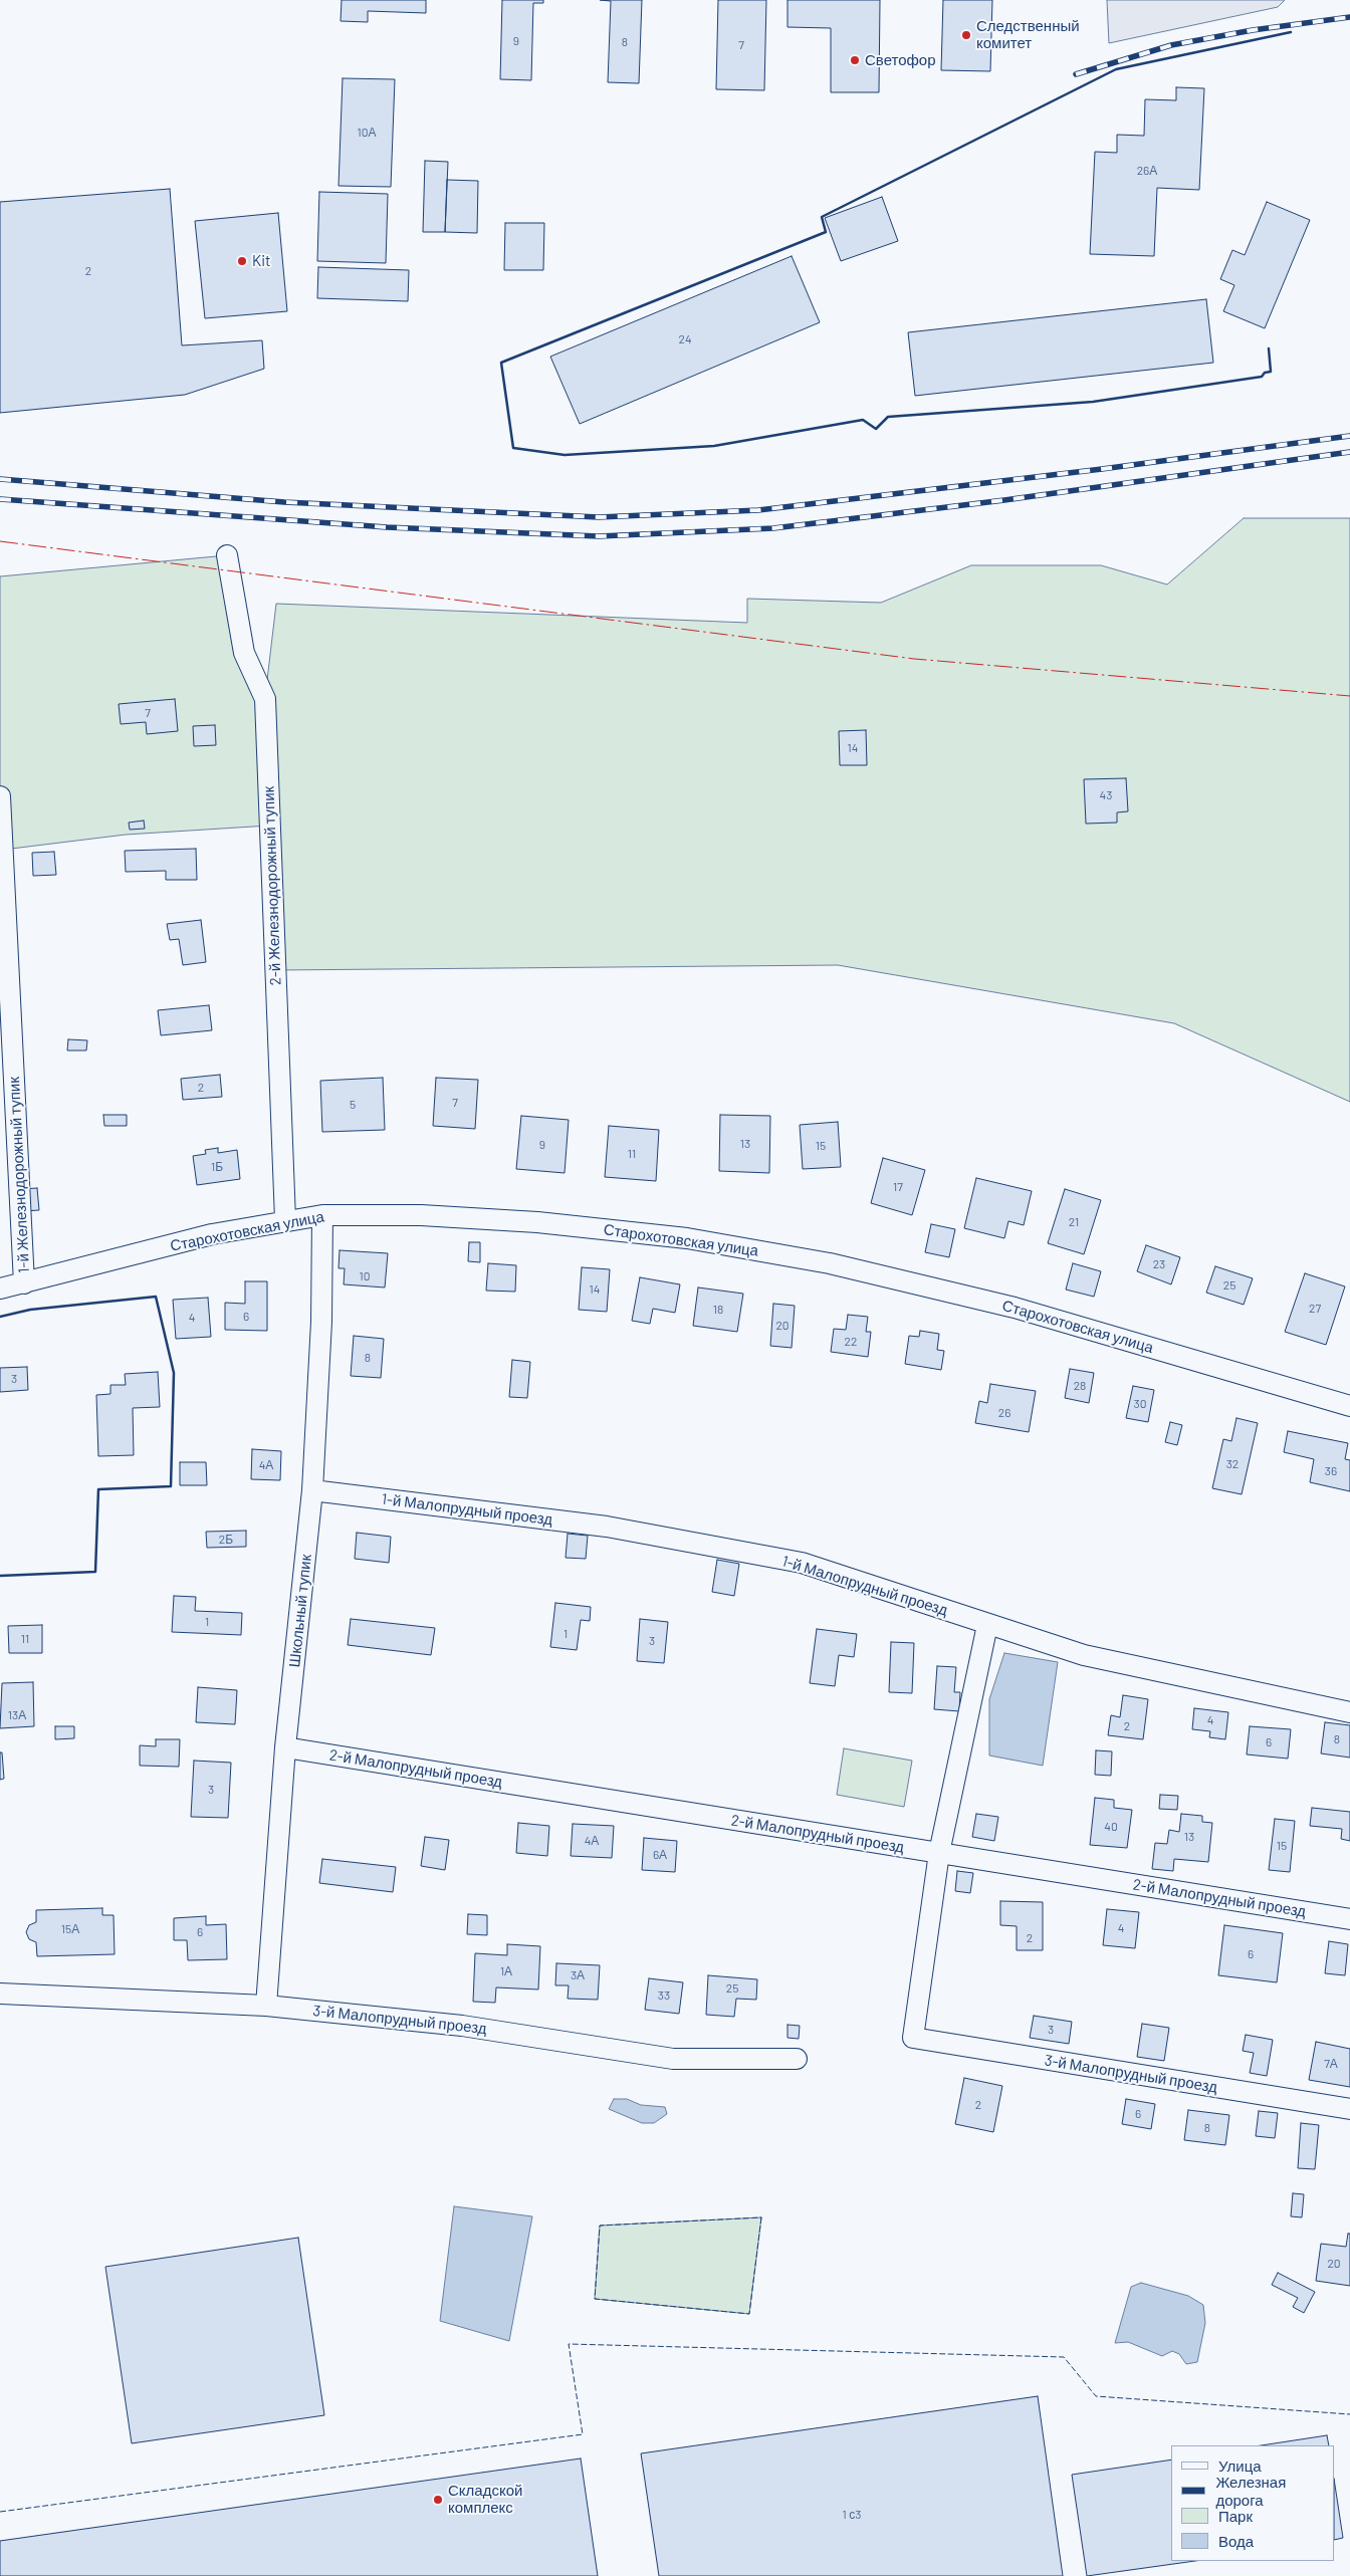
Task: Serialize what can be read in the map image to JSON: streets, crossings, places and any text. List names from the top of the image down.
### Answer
{
  "streets": {
    "street": [
      "2-й Железнодорожный тупик",
      "1-й Железнодорожный тупик",
      "Старохотовская улица",
      "1-й Малопрудный проезд",
      "Школьный тупик",
      "2-й Малопрудный проезд",
      "3-й Малопрудный проезд"
    ]
  },
  "crossings": [
    ["2-й Железнодорожный тупик", "Старохотовская улица"],
    ["1-й Железнодорожный тупик", "Старохотовская улица"],
    ["Старохотовская улица", "Школьный тупик"],
    ["1-й Малопрудный проезд", "Школьный тупик"],
    ["Школьный тупик", "2-й Малопрудный проезд"],
    ["Школьный тупик", "3-й Малопрудный проезд"],
    ["2-й Малопрудный проезд", "3-й Малопрудный проезд"]
  ],
  "places": [
    "Следственный комитет",
    "Светофор",
    "Kit",
    "Складской комплекс"
  ],
  "house_numbers": [
    "9",
    "8",
    "7",
    "10А",
    "26А",
    "2",
    "24",
    "7",
    "14",
    "43",
    "2",
    "7",
    "5",
    "13",
    "9",
    "15",
    "11",
    "1Б",
    "17",
    "21",
    "23",
    "10",
    "25",
    "14",
    "27",
    "18",
    "6",
    "4",
    "20",
    "22",
    "8",
    "3",
    "28",
    "30",
    "26",
    "32",
    "4А",
    "36",
    "2Б",
    "1",
    "1",
    "11",
    "3",
    "13А",
    "4",
    "2",
    "8",
    "6",
    "3",
    "40",
    "13",
    "4А",
    "15",
    "6А",
    "4",
    "15А",
    "6",
    "2",
    "6",
    "1А",
    "3А",
    "25",
    "33",
    "3",
    "7А",
    "2",
    "6",
    "8",
    "20",
    "1 с3"
  ],
  "legend": [
    "Улица",
    "Железная дорога",
    "Парк",
    "Вода"
  ]
}
